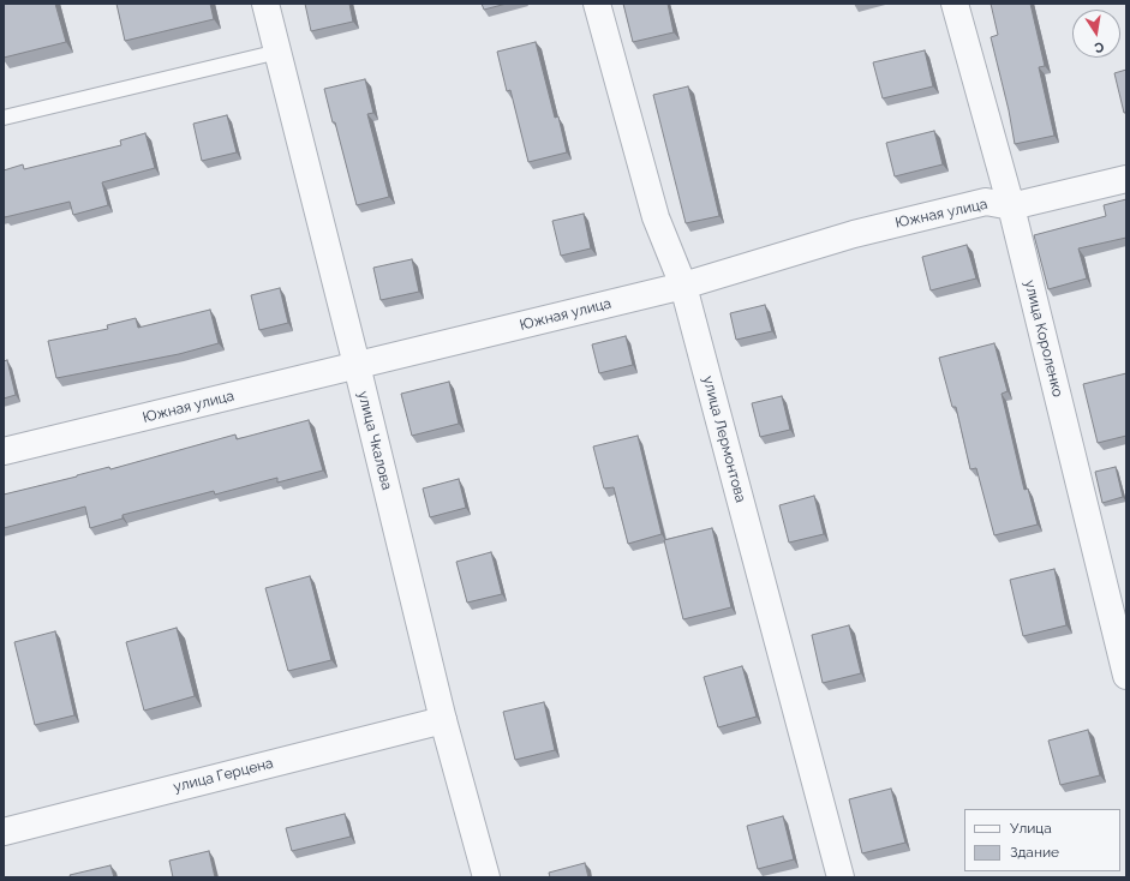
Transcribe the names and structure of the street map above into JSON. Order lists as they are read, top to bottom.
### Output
{
  "streets": {
    "street": [
      "Южная улица",
      "улица Короленко",
      "улица Лермонтова",
      "улица Чкалова",
      "улица Герцена"
    ]
  },
  "crossings": [
    ["Южная улица", "улица Короленко"],
    ["Южная улица", "улица Лермонтова"],
    ["Южная улица", "улица Чкалова"],
    ["улица Чкалова", "улица Герцена"]
  ],
  "legend": ["Улица", "Здание"],
  "north": "bottom"
}
